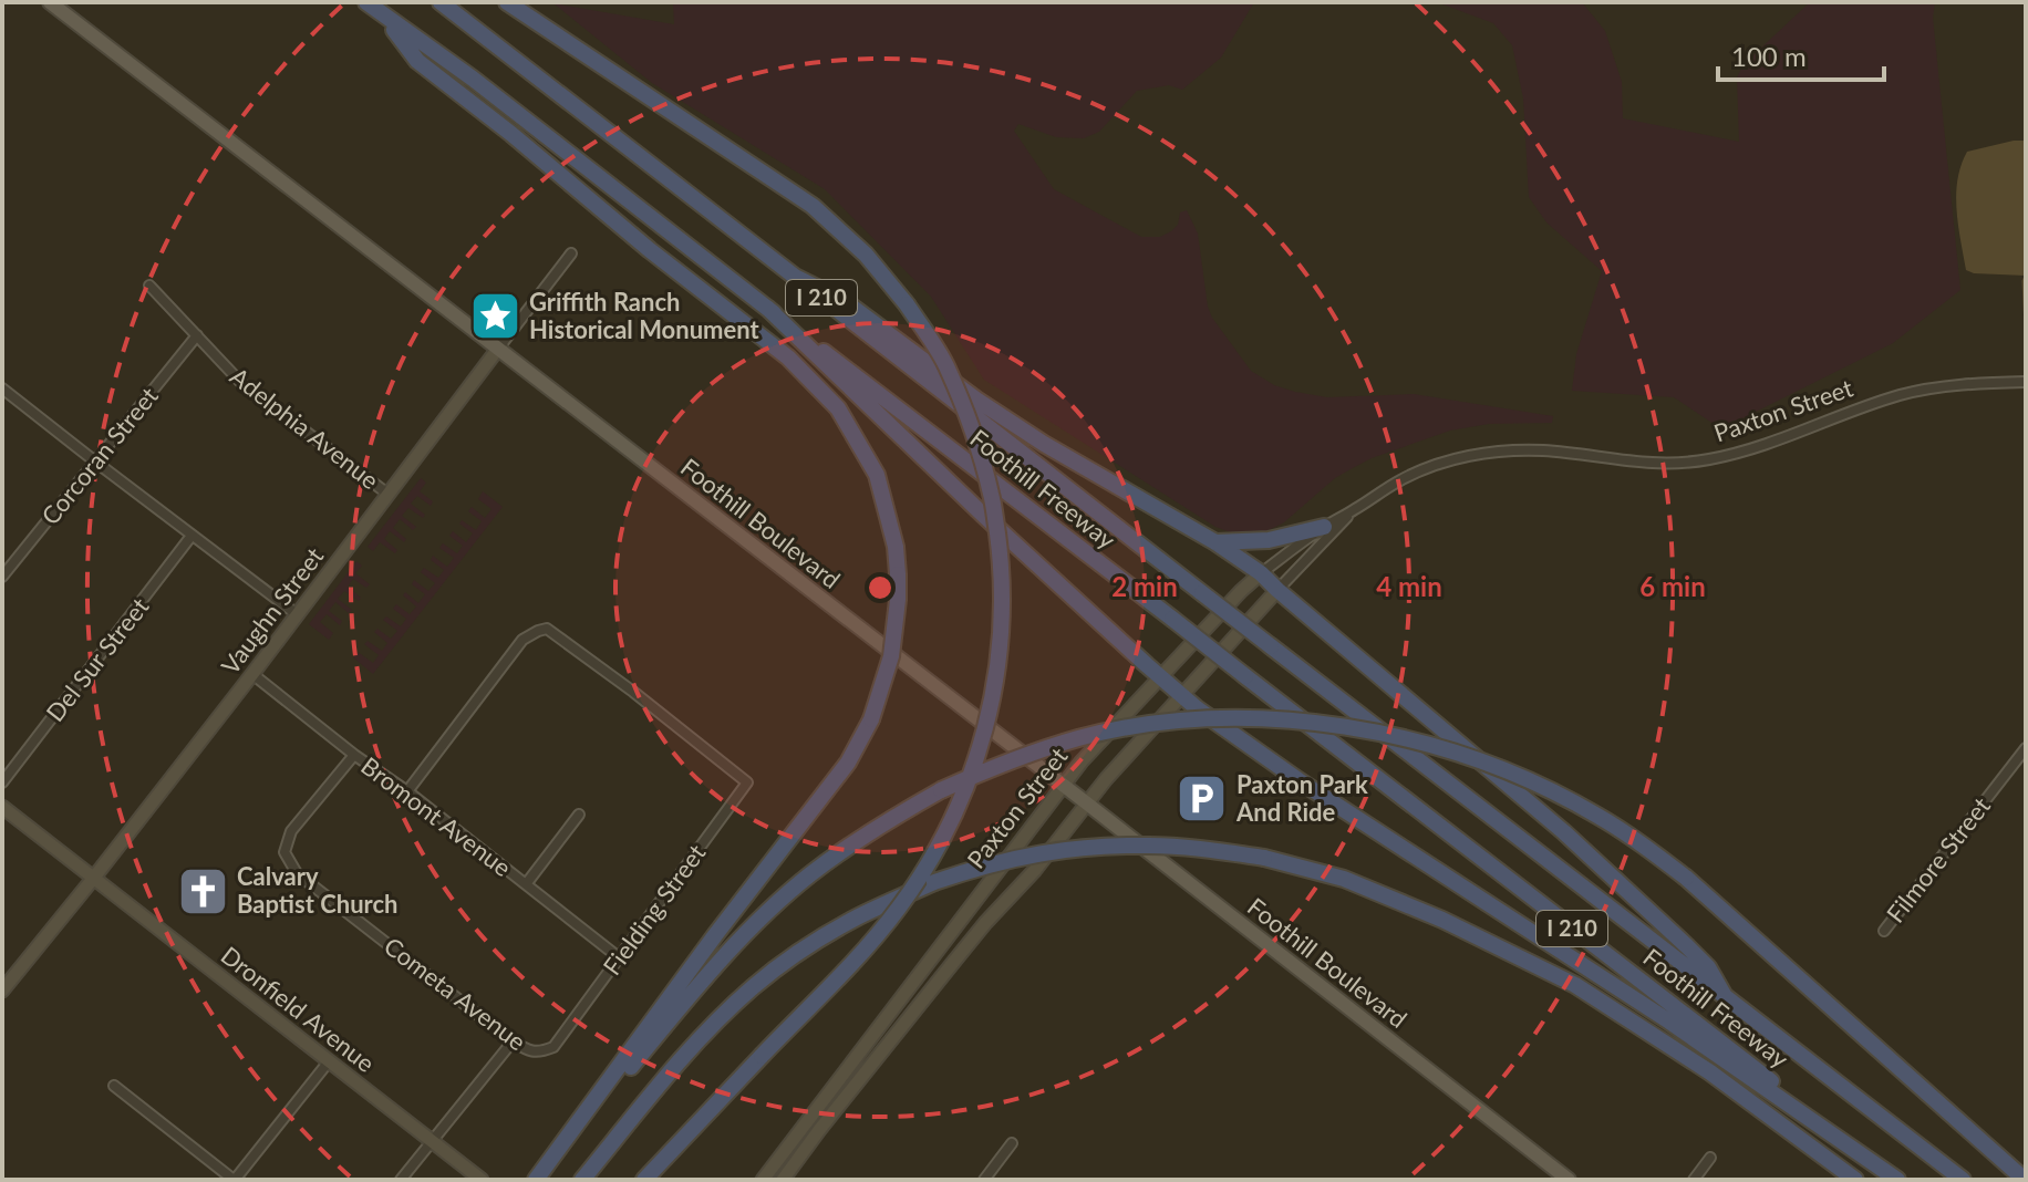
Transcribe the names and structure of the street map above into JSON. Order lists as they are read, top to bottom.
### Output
{
  "streets": {
    "highway": ["I 210", "Foothill Freeway"],
    "main road": ["Foothill Boulevard"],
    "street": [
      "Paxton Street",
      "Adelphia Avenue",
      "Corcoran Street",
      "Vaughn Street",
      "Del Sur Street",
      "Bromont Avenue",
      "Filmore Street",
      "Fielding Street",
      "Cometa Avenue",
      "Dronfield Avenue"
    ]
  },
  "crossings": [
    ["Paxton Street", "Foothill Boulevard"],
    ["Adelphia Avenue", "Corcoran Street"],
    ["Adelphia Avenue", "Vaughn Street"],
    ["Foothill Boulevard", "Vaughn Street"],
    ["Vaughn Street", "Bromont Avenue"],
    ["Vaughn Street", "Dronfield Avenue"],
    ["Bromont Avenue", "Fielding Street"],
    ["Bromont Avenue", "Cometa Avenue"],
    ["Fielding Street", "Cometa Avenue"]
  ],
  "places": {
    "place": ["Griffith Ranch Historical Monument"],
    "parking": ["Paxton Park And Ride"],
    "church": ["Calvary Baptist Church"]
  },
  "scale_bar": "100 m",
  "rings": ["2 min", "4 min", "6 min"]
}
